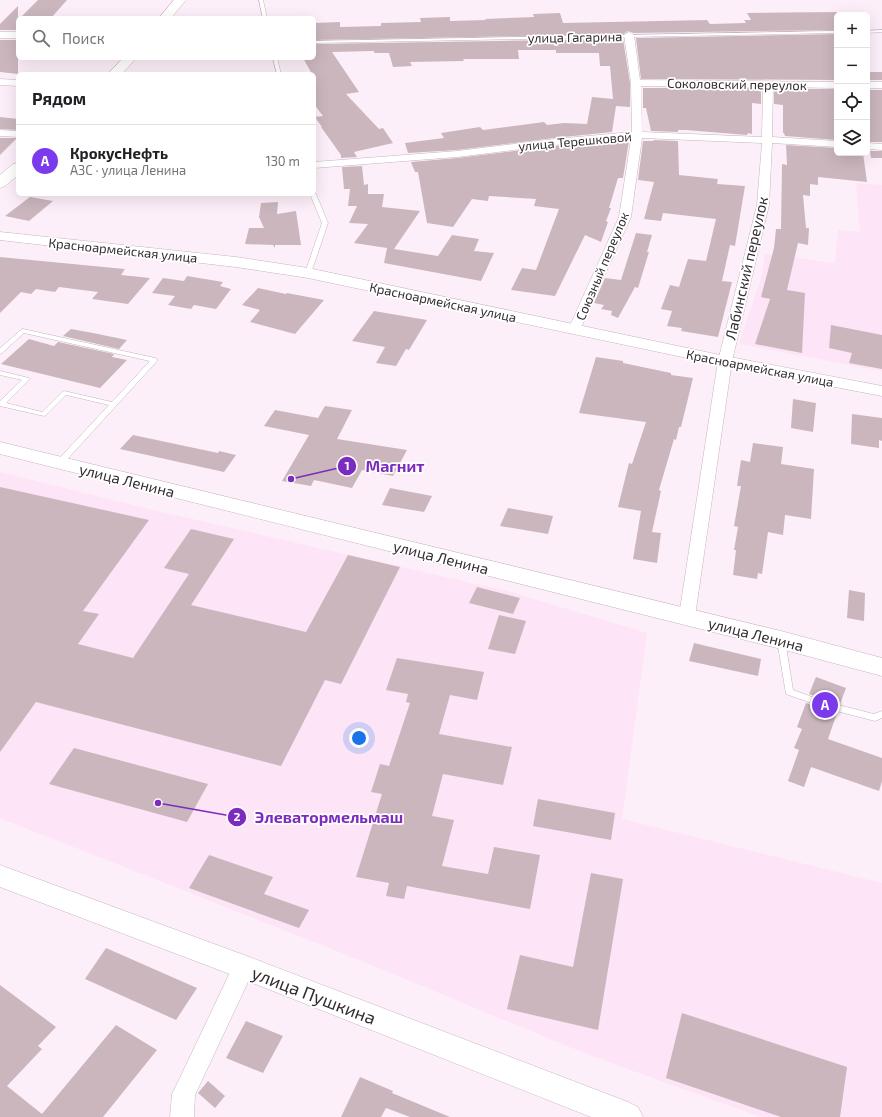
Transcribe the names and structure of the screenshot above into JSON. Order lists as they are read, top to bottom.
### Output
{
  "streets": {
    "main road": ["улица Ленина"],
    "street": [
      "Соколовский переулок",
      "улица Терешковой",
      "Красноармейская улица",
      "Союзный переулок",
      "Лабинский переулок",
      "улица Пушкина"
    ],
    "lane": ["улица Гагарина"]
  },
  "crossings": [
    ["улица Гагарина", "Союзный переулок"],
    ["Соколовский переулок", "Союзный переулок"],
    ["Соколовский переулок", "Лабинский переулок"],
    ["улица Терешковой", "Союзный переулок"],
    ["улица Терешковой", "Лабинский переулок"],
    ["Красноармейская улица", "Союзный переулок"],
    ["Красноармейская улица", "Лабинский переулок"],
    ["Лабинский переулок", "улица Ленина"]
  ],
  "places": ["Магнит", "Элеватормельмаш"],
  "page": {
    "map_buttons": ["+", "−"],
    "search": "Поиск",
    "heading": "Рядом",
    "list": [
      {
        "mark": "A",
        "name": "КрокусНефть",
        "note": "АЗС · улица Ленина",
        "value": "130 m"
      }
    ],
    "pins": "A"
  }
}
